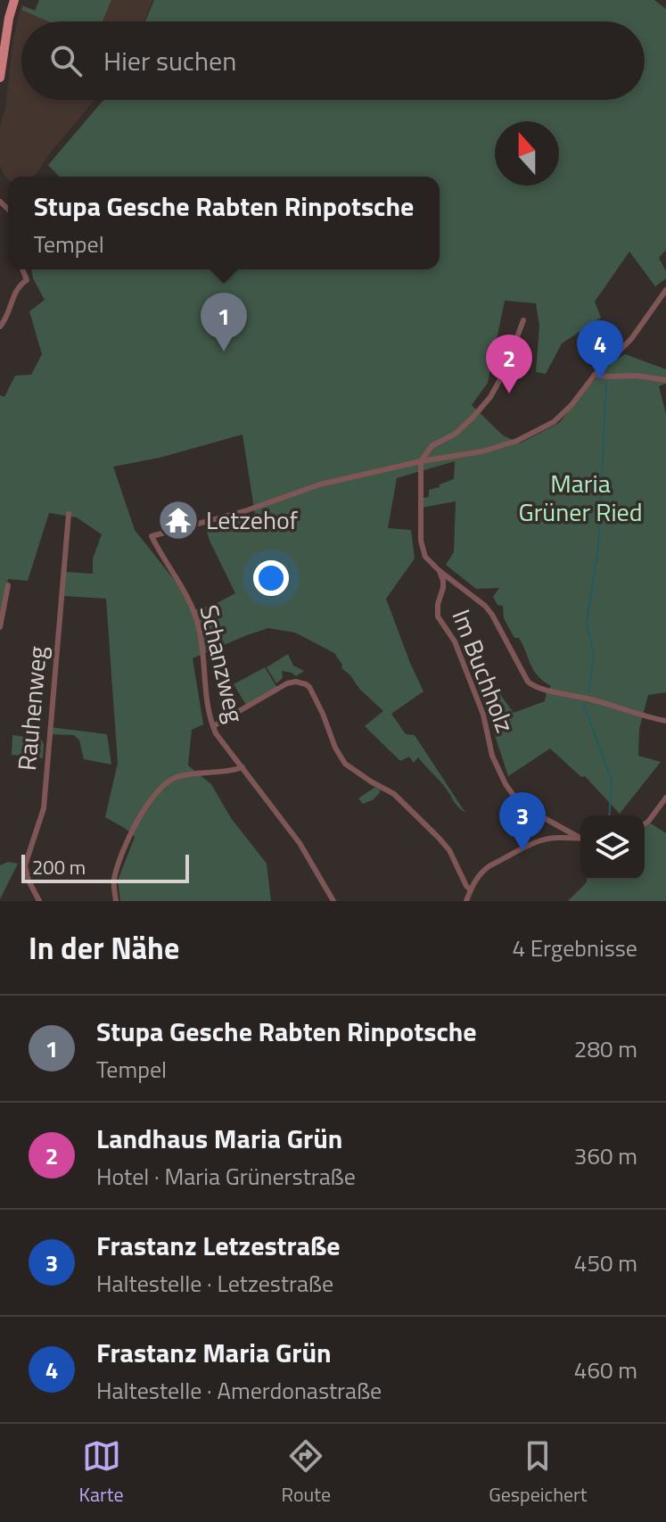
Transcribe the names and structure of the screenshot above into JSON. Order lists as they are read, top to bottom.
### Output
{
  "streets": {
    "street": ["Schanzweg", "Im Buchholz", "Rauhenweg"]
  },
  "parks": ["Maria Grüner Ried"],
  "places": {
    "temple": ["Letzehof"]
  },
  "scale_bar": "200 m",
  "north": "top",
  "page": {
    "search": "Hier suchen",
    "popup": ["Stupa Gesche Rabten Rinpotsche", "Tempel"],
    "pins": [
      "1",
      "4",
      "2",
      "3"
    ],
    "scale": "200 m",
    "heading": ["In der Nähe", "4 Ergebnisse"],
    "list": [
      {
        "mark": "1",
        "name": "Stupa Gesche Rabten Rinpotsche",
        "note": "Tempel",
        "value": "280 m"
      },
      {
        "mark": "2",
        "name": "Landhaus Maria Grün",
        "note": "Hotel · Maria Grünerstraße",
        "value": "360 m"
      },
      {
        "mark": "3",
        "name": "Frastanz Letzestraße",
        "note": "Haltestelle · Letzestraße",
        "value": "450 m"
      },
      {
        "mark": "4",
        "name": "Frastanz Maria Grün",
        "note": "Haltestelle · Amerdonastraße",
        "value": "460 m"
      }
    ],
    "nav": ["Karte", "Route", "Gespeichert"]
  }
}
